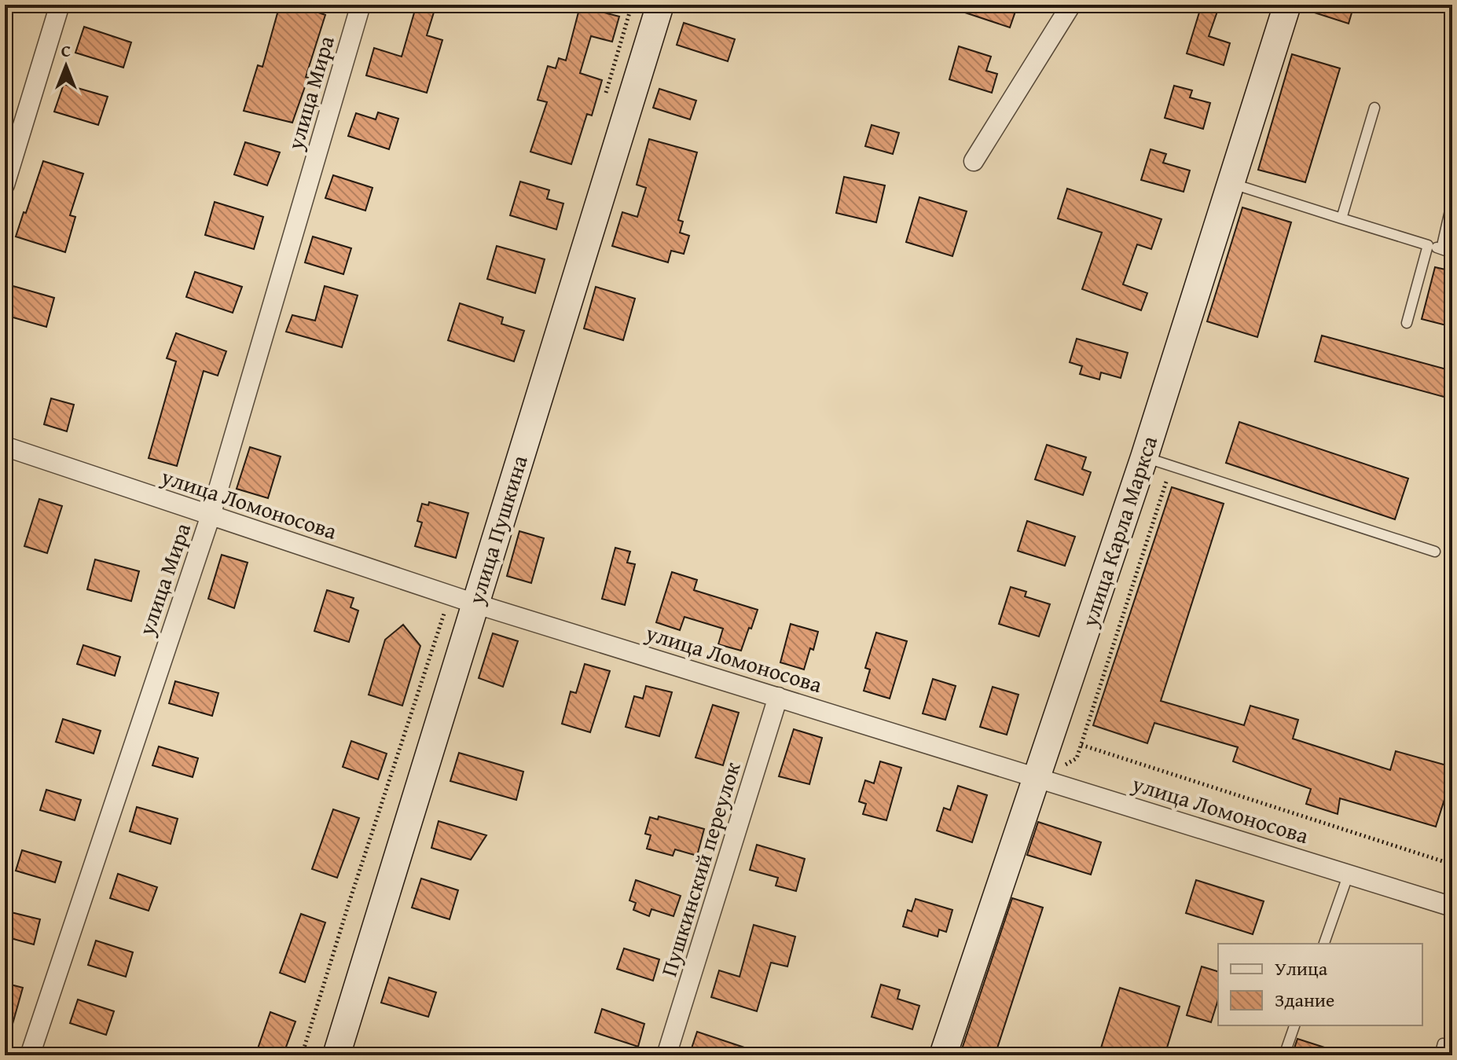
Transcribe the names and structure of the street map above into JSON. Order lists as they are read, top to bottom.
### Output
{
  "streets": {
    "main road": ["улица Пушкина", "улица Карла Маркса"],
    "street": ["улица Мира", "улица Ломоносова", "Пушкинский переулок"]
  },
  "crossings": [
    ["улица Мира", "улица Ломоносова"],
    ["улица Ломоносова", "улица Пушкина"],
    ["улица Ломоносова", "улица Карла Маркса"],
    ["улица Ломоносова", "Пушкинский переулок"]
  ],
  "legend": ["Улица", "Здание"],
  "north": "top"
}
